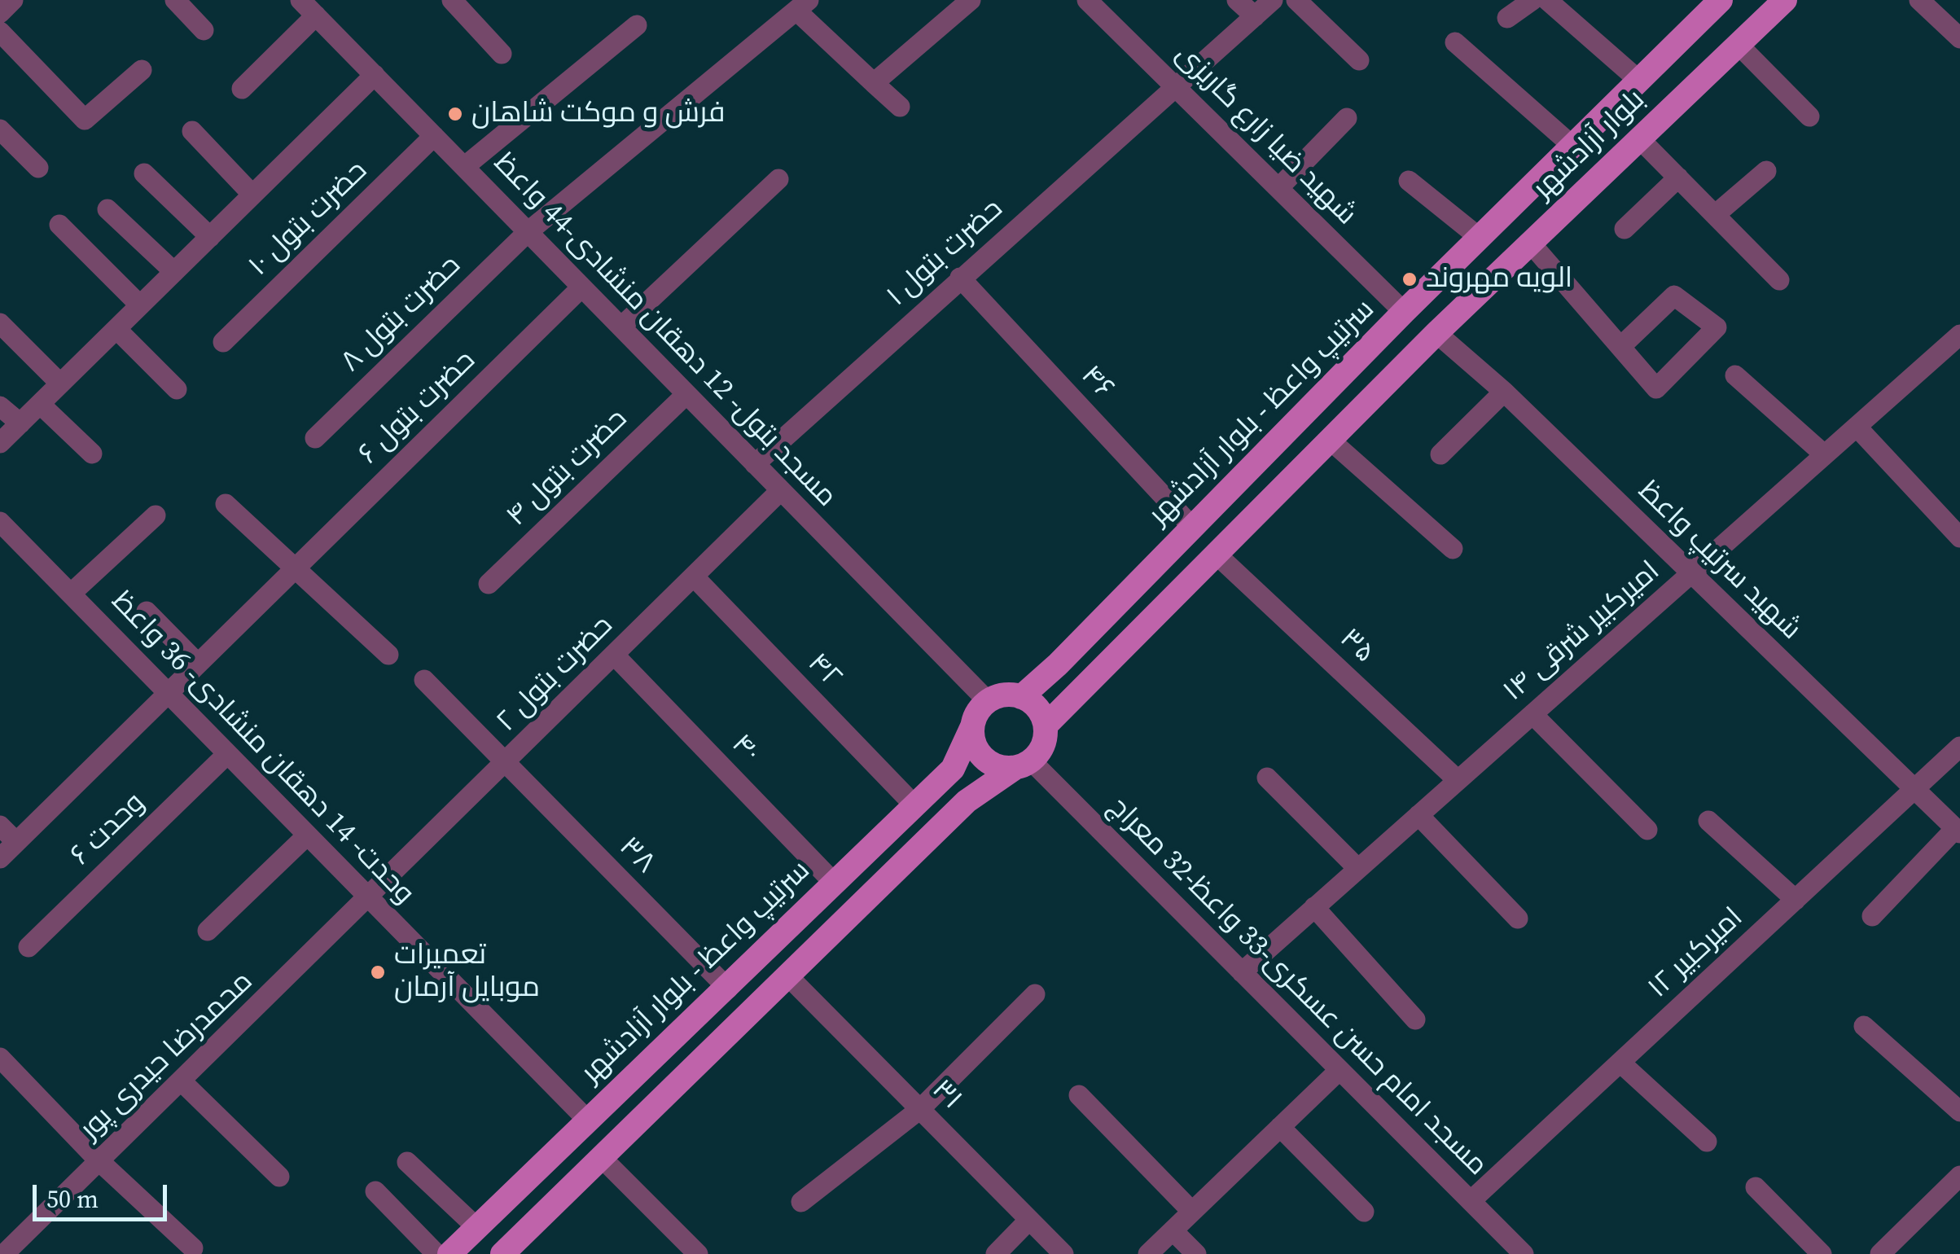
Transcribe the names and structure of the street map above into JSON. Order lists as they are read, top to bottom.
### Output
{
  "streets": {
    "main road": ["بلوار آزادشهر", "سرتیپ واعظ - بلوار آزادشهر"],
    "street": [
      "شهید ضیا زارع گاریزی",
      "حضرت بتول ۱۰",
      "حضرت بتول ۱",
      "حضرت بتول ۸",
      "مسجد بتول- 12 دهقان منشادی-44 واعظ",
      "۴۶",
      "حضرت بتول ۶",
      "حضرت بتول ۴",
      "شهید سرتیپ واعظ",
      "۱۴ امیرکبیر شرقی",
      "۳۵",
      "۴۲",
      "حضرت بتول ۲",
      "وحدت- 14 دهقان منشادی- 36 واعظ",
      "۴۰",
      "وحدت ۶",
      "۳۸",
      "امیرکبیر ۱۲",
      "مسجد امام حسن عسکری-33 واعظ-32 معراج",
      "محمدرضا حیدری پور",
      "۳۱"
    ]
  },
  "crossings": [
    ["شهید ضیا زارع گاریزی", "حضرت بتول ۱"],
    ["شهید ضیا زارع گاریزی", "سرتیپ واعظ - بلوار آزادشهر"],
    ["بلوار آزادشهر", "شهید سرتیپ واعظ"],
    ["حضرت بتول ۱۰", "مسجد بتول- 12 دهقان منشادی-44 واعظ"],
    ["حضرت بتول ۱", "مسجد بتول- 12 دهقان منشادی-44 واعظ"],
    ["حضرت بتول ۱", "۴۶"],
    ["حضرت بتول ۸", "مسجد بتول- 12 دهقان منشادی-44 واعظ"],
    ["مسجد بتول- 12 دهقان منشادی-44 واعظ", "حضرت بتول ۶"],
    ["مسجد بتول- 12 دهقان منشادی-44 واعظ", "سرتیپ واعظ - بلوار آزادشهر"],
    ["مسجد بتول- 12 دهقان منشادی-44 واعظ", "حضرت بتول ۴"],
    ["مسجد بتول- 12 دهقان منشادی-44 واعظ", "حضرت بتول ۲"],
    ["مسجد بتول- 12 دهقان منشادی-44 واعظ", "مسجد امام حسن عسکری-33 واعظ-32 معراج"],
    ["۴۶", "سرتیپ واعظ - بلوار آزادشهر"],
    ["حضرت بتول ۶", "وحدت- 14 دهقان منشادی- 36 واعظ"],
    ["سرتیپ واعظ - بلوار آزادشهر", "۴۲"],
    ["سرتیپ واعظ - بلوار آزادشهر", "وحدت- 14 دهقان منشادی- 36 واعظ"],
    ["سرتیپ واعظ - بلوار آزادشهر", "۴۰"],
    ["سرتیپ واعظ - بلوار آزادشهر", "۳۸"],
    ["سرتیپ واعظ - بلوار آزادشهر", "مسجد امام حسن عسکری-33 واعظ-32 معراج"],
    ["شهید سرتیپ واعظ", "۱۴ امیرکبیر شرقی"],
    ["شهید سرتیپ واعظ", "امیرکبیر ۱۲"],
    ["۱۴ امیرکبیر شرقی", "۳۵"],
    ["۱۴ امیرکبیر شرقی", "مسجد امام حسن عسکری-33 واعظ-32 معراج"],
    ["۴۲", "حضرت بتول ۲"],
    ["حضرت بتول ۲", "وحدت- 14 دهقان منشادی- 36 واعظ"],
    ["حضرت بتول ۲", "۴۰"],
    ["حضرت بتول ۲", "۳۸"],
    ["حضرت بتول ۲", "محمدرضا حیدری پور"],
    ["وحدت- 14 دهقان منشادی- 36 واعظ", "وحدت ۶"],
    ["وحدت- 14 دهقان منشادی- 36 واعظ", "محمدرضا حیدری پور"],
    ["امیرکبیر ۱۲", "مسجد امام حسن عسکری-33 واعظ-32 معراج"]
  ],
  "places": ["فرش و موکت شاهان", "الویه مهروند", "تعمیرات موبایل آرمان"],
  "scale_bar": "50 m"
}
